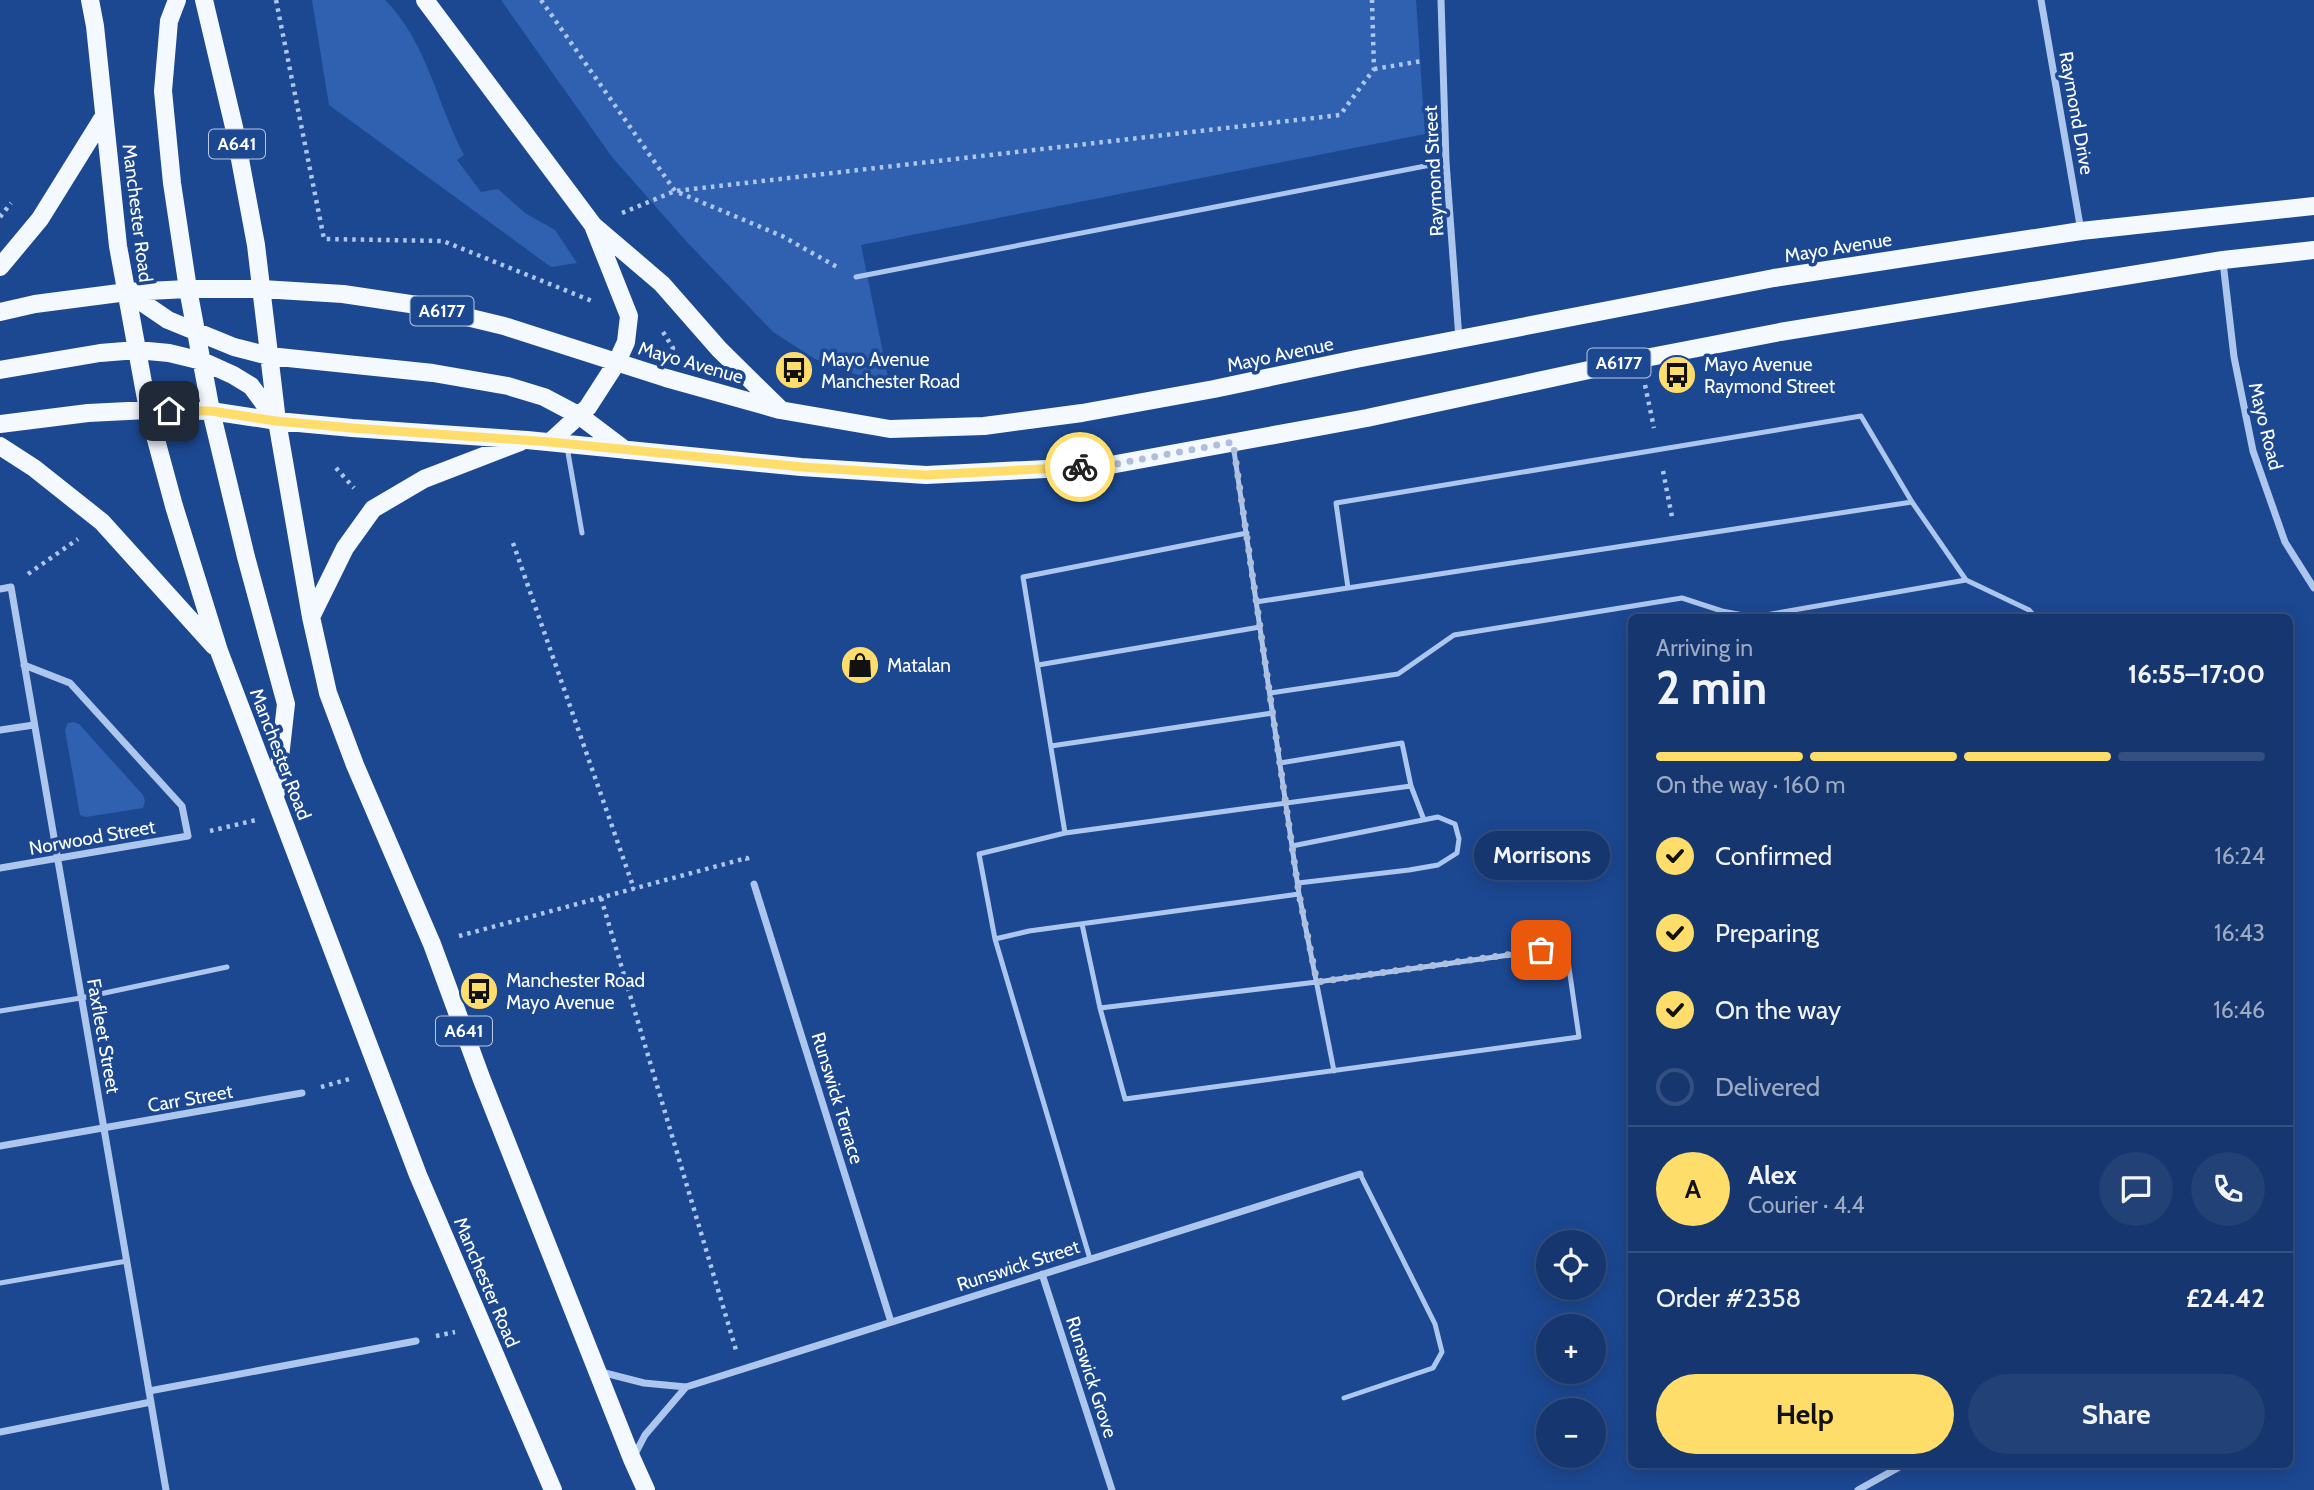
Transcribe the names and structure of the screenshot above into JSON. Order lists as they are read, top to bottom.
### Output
{
  "streets": {
    "main road": [
      "A641",
      "Manchester Road",
      "Mayo Avenue",
      "A6177"
    ],
    "street": [
      "Raymond Drive",
      "Raymond Street",
      "Mayo Road",
      "Norwood Street",
      "Faxfleet Street",
      "Carr Street",
      "Runswick Terrace",
      "Runswick Street",
      "Runswick Grove"
    ]
  },
  "crossings": [
    ["Raymond Drive", "Mayo Avenue"],
    ["A641", "Mayo Avenue"],
    ["A641", "A6177"],
    ["A641", "Runswick Street"],
    ["Raymond Street", "Mayo Avenue"],
    ["Manchester Road", "A6177"],
    ["Mayo Avenue", "A6177"],
    ["A6177", "Mayo Road"],
    ["Norwood Street", "Faxfleet Street"],
    ["Faxfleet Street", "Carr Street"],
    ["Runswick Terrace", "Runswick Street"],
    ["Runswick Street", "Runswick Grove"]
  ],
  "places": {
    "bus stop": ["Mayo Avenue Manchester Road", "Mayo Avenue Raymond Street", "Manchester Road Mayo Avenue"],
    "shop": ["Matalan"],
    "other": ["Morrisons"]
  },
  "page": {
    "heading": ["2 min", "Arriving in", "16:55–17:00"],
    "panel": [
      "Alex",
      "Courier · 4.4",
      "Order #2358",
      "£24.42"
    ],
    "bar": "On the way · 160 m",
    "list": [
      ["Confirmed", "16:24"],
      ["Preparing", "16:43"],
      ["On the way", "16:46"],
      "Delivered"
    ],
    "bubble": "Morrisons",
    "round": "A",
    "map_buttons": ["+", "−"],
    "buttons": ["Help", "Share"]
  }
}
